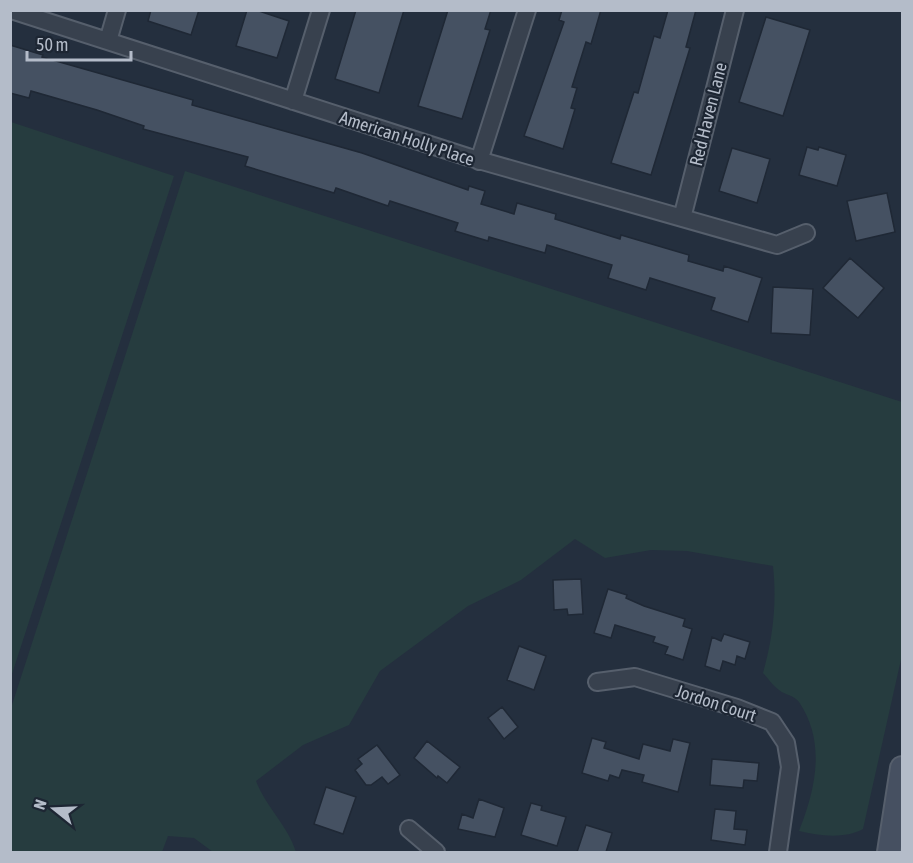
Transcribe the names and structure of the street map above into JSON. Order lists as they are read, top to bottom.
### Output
{
  "streets": {
    "street": ["Red Haven Lane", "American Holly Place", "Jordon Court"]
  },
  "crossings": [
    ["Red Haven Lane", "American Holly Place"]
  ],
  "scale_bar": "50 m",
  "north": "left"
}
